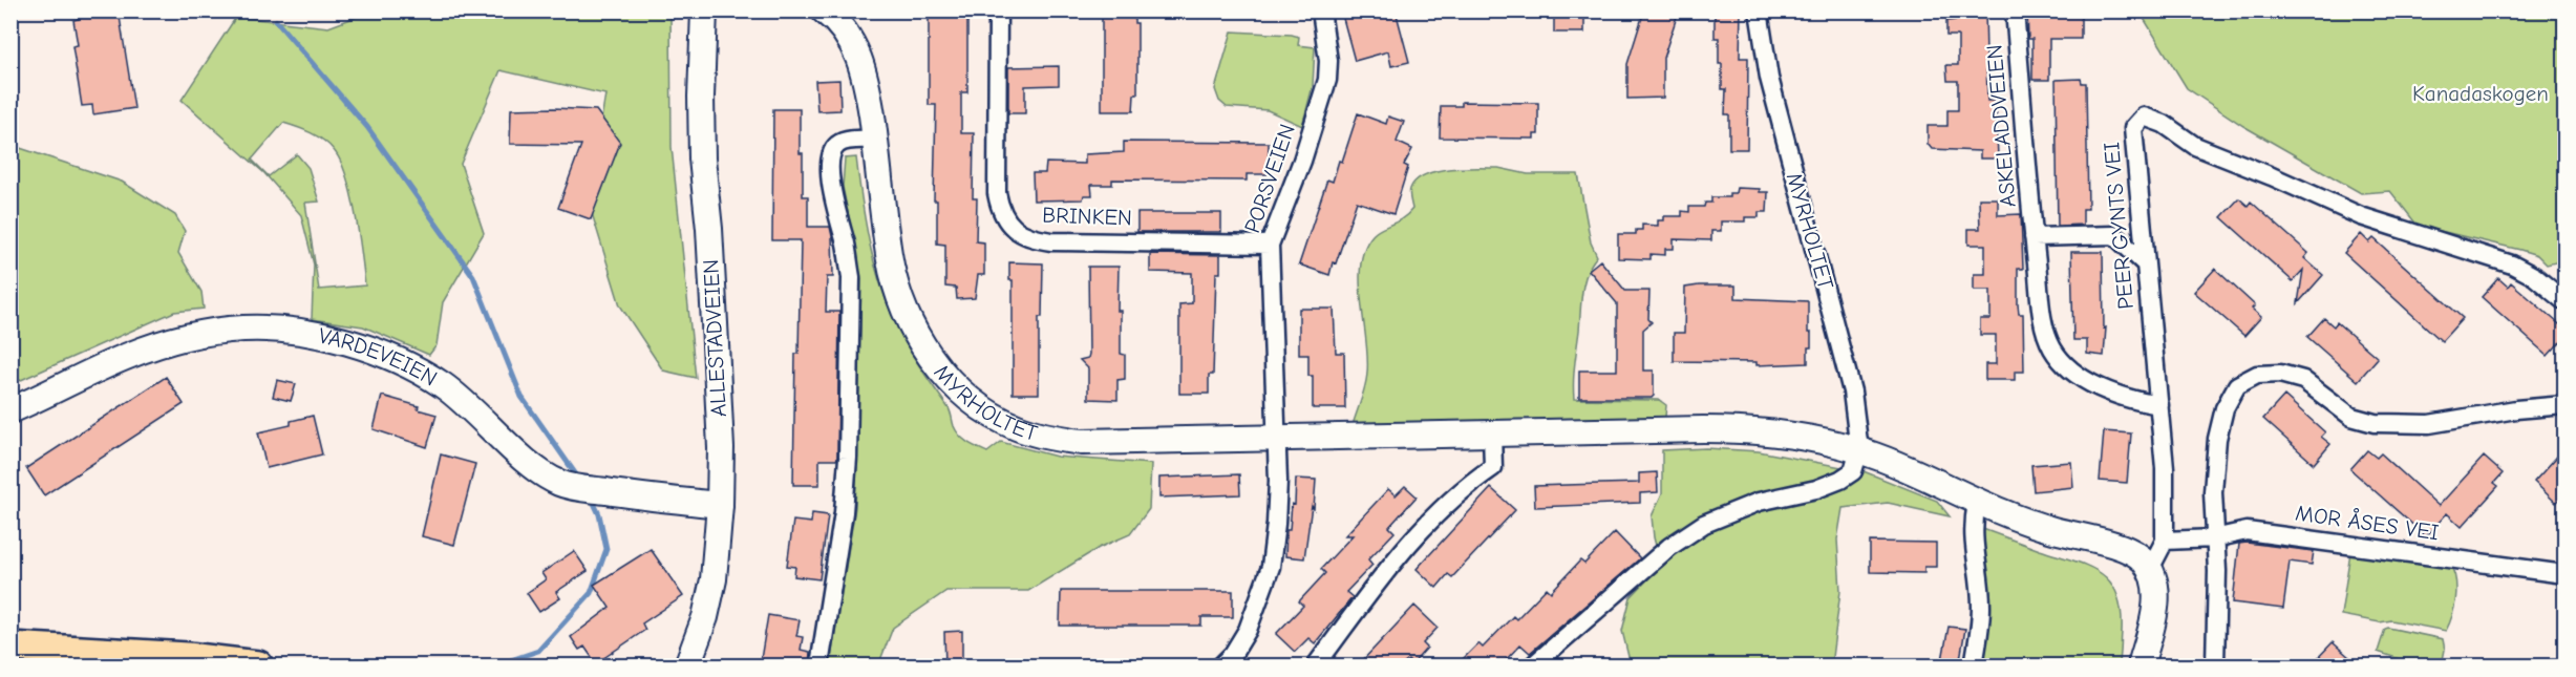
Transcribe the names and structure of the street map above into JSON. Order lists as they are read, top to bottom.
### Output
{
  "streets": {
    "main road": ["MYRHOLTET", "ALLESTADVEIEN", "VARDEVEIEN"],
    "street": [
      "ASKELADDVEIEN",
      "PORSVEIEN",
      "BRINKEN",
      "PEER GYNTS VEI",
      "MOR ÅSES VEI"
    ]
  },
  "crossings": [
    ["ASKELADDVEIEN", "PEER GYNTS VEI"],
    ["PORSVEIEN", "BRINKEN"],
    ["PORSVEIEN", "MYRHOLTET"],
    ["PEER GYNTS VEI", "MYRHOLTET"],
    ["PEER GYNTS VEI", "MOR ÅSES VEI"],
    ["ALLESTADVEIEN", "VARDEVEIEN"]
  ],
  "parks": ["Kanadaskogen"]
}
